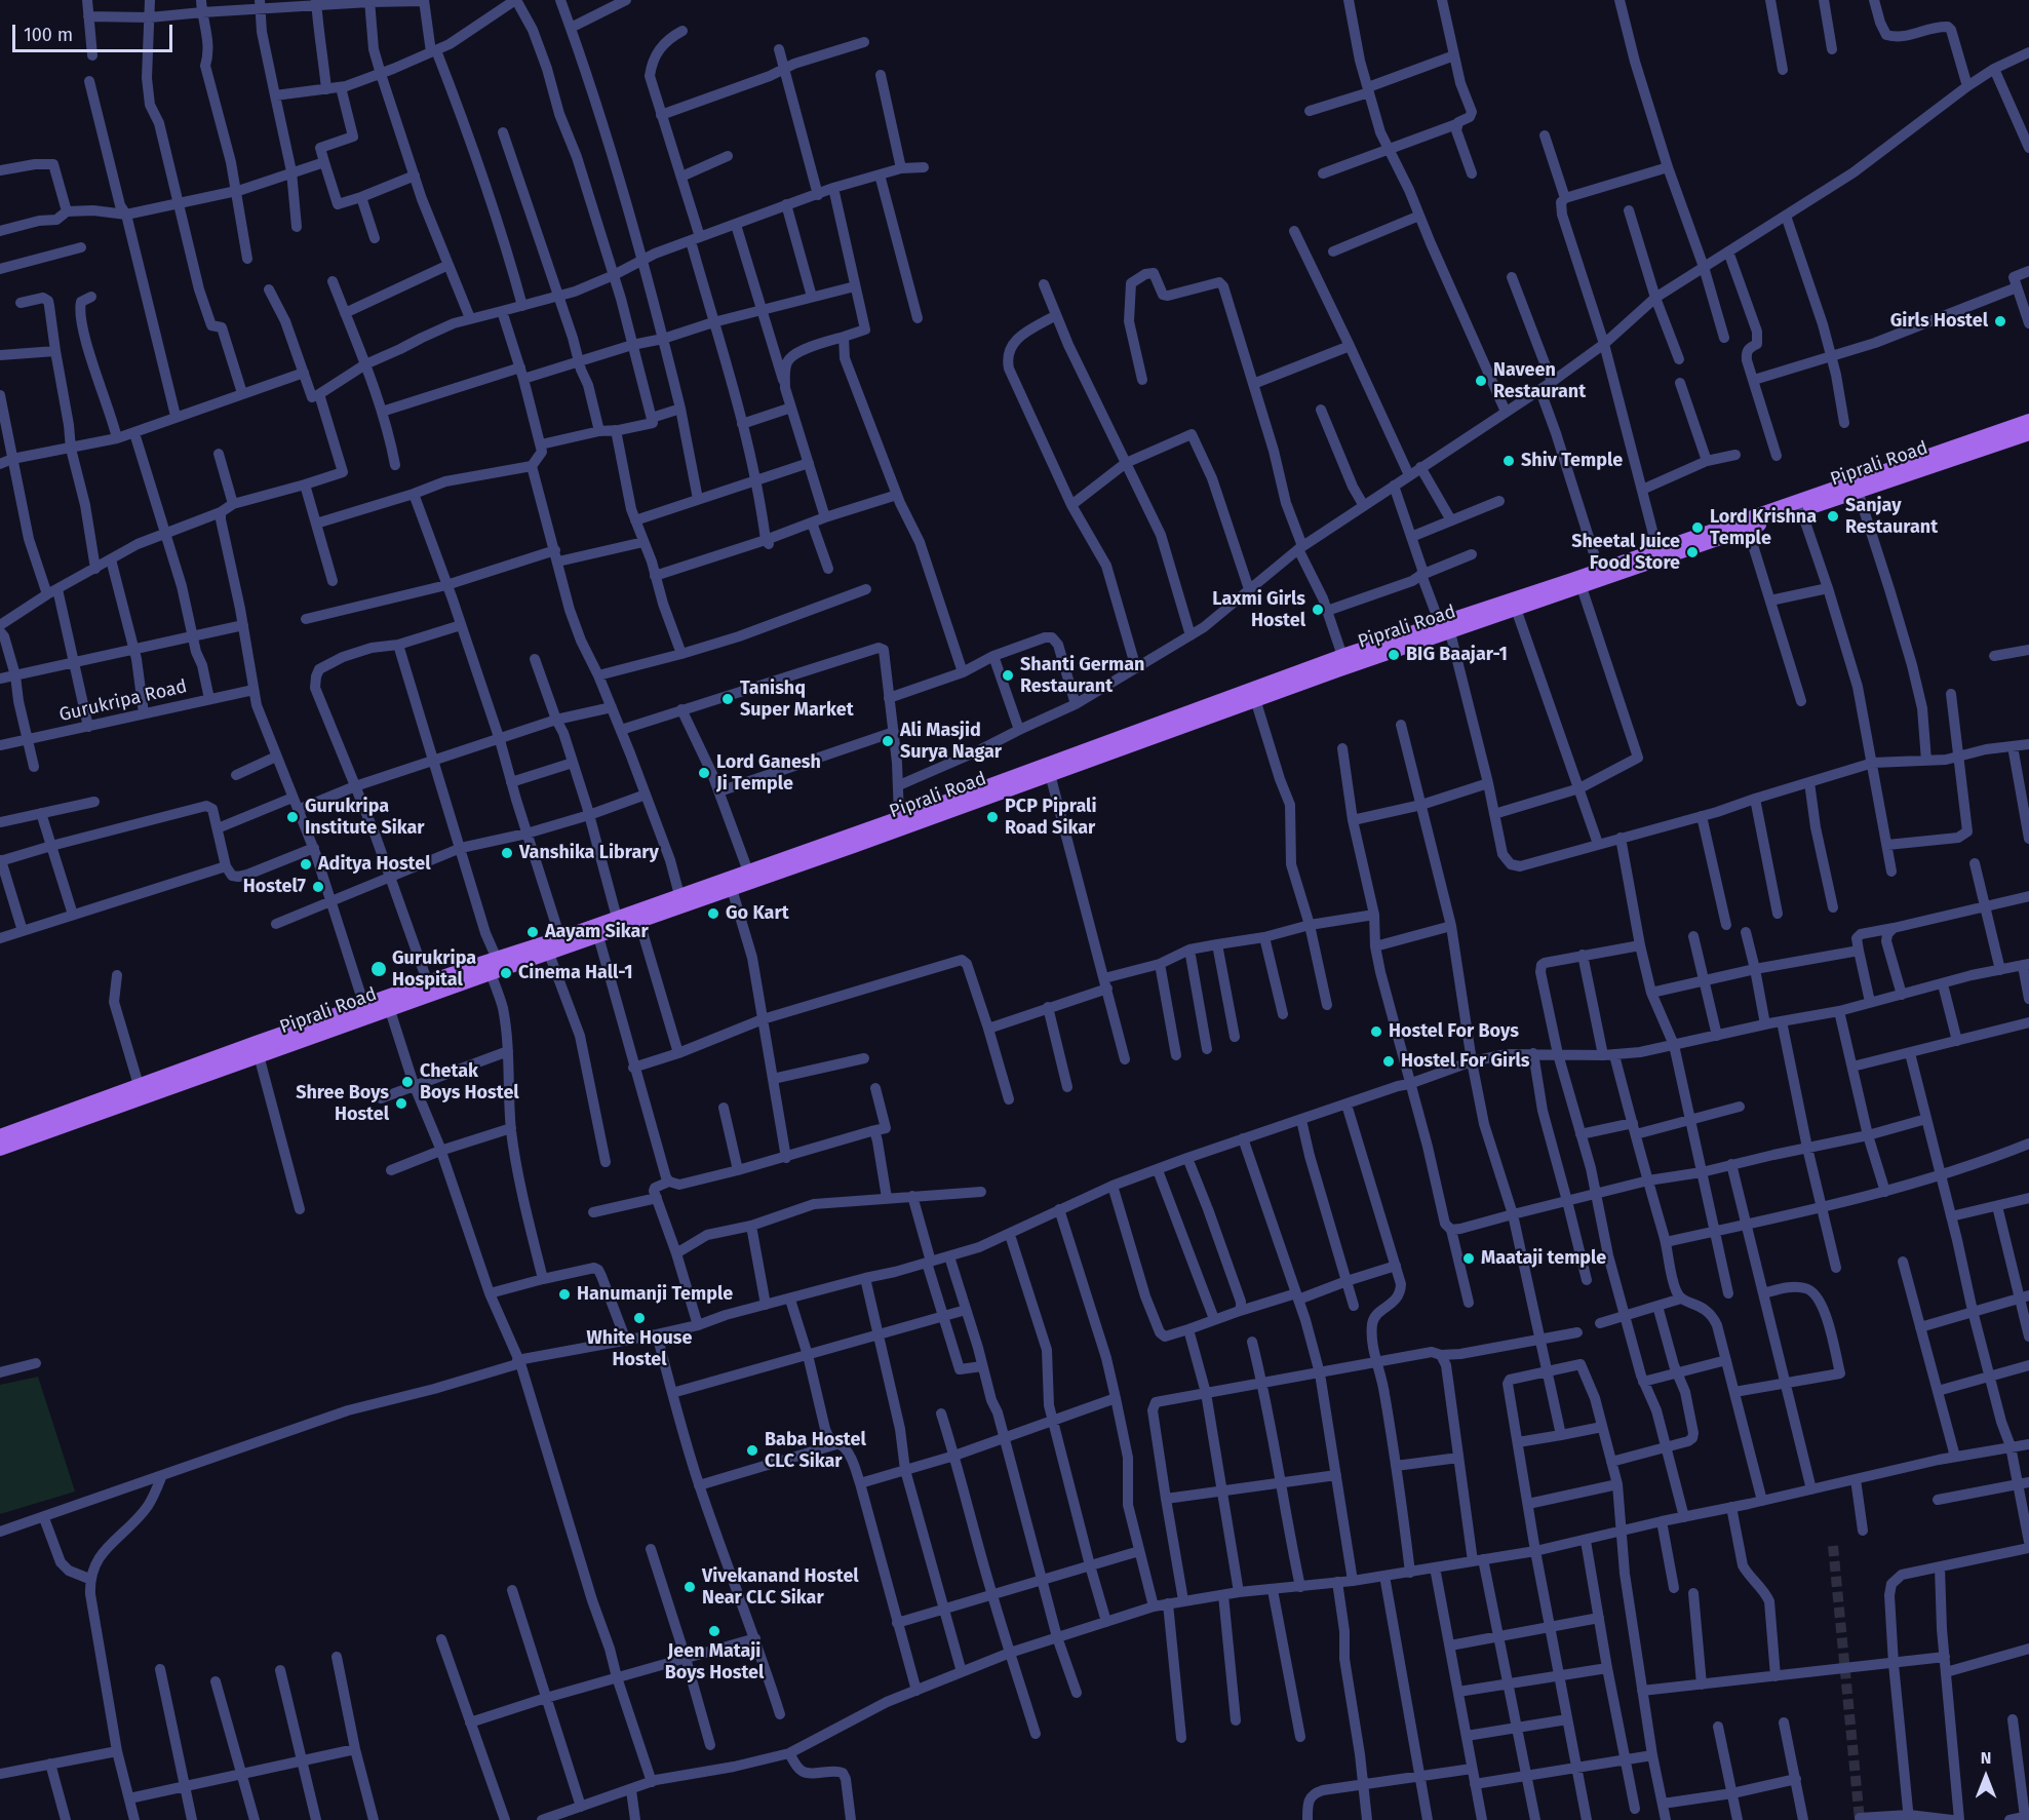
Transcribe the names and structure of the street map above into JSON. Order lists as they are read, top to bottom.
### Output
{
  "streets": {
    "main road": ["Piprali Road"],
    "street": ["Gurukripa Road"]
  },
  "places": [
    "Girls Hostel",
    "Naveen Restaurant",
    "Shiv Temple",
    "Sanjay Restaurant",
    "Lord Krishna Temple",
    "Sheetal Juice Food Store",
    "Laxmi Girls Hostel",
    "BIG Baajar-1",
    "Shanti German Restaurant",
    "Tanishq Super Market",
    "Ali Masjid Surya Nagar",
    "Lord Ganesh Ji Temple",
    "Gurukripa Institute Sikar",
    "PCP Piprali Road Sikar",
    "Vanshika Library",
    "Aditya Hostel",
    "Hostel7",
    "Go Kart",
    "Aayam Sikar",
    "Gurukripa Hospital",
    "Cinema Hall-1",
    "Hostel For Boys",
    "Hostel For Girls",
    "Chetak Boys Hostel",
    "Shree Boys Hostel",
    "Maataji temple",
    "Hanumanji Temple",
    "White House Hostel",
    "Baba Hostel CLC Sikar",
    "Vivekanand Hostel Near CLC Sikar",
    "Jeen Mataji Boys Hostel"
  ],
  "scale_bar": "100 m",
  "north": "top"
}
